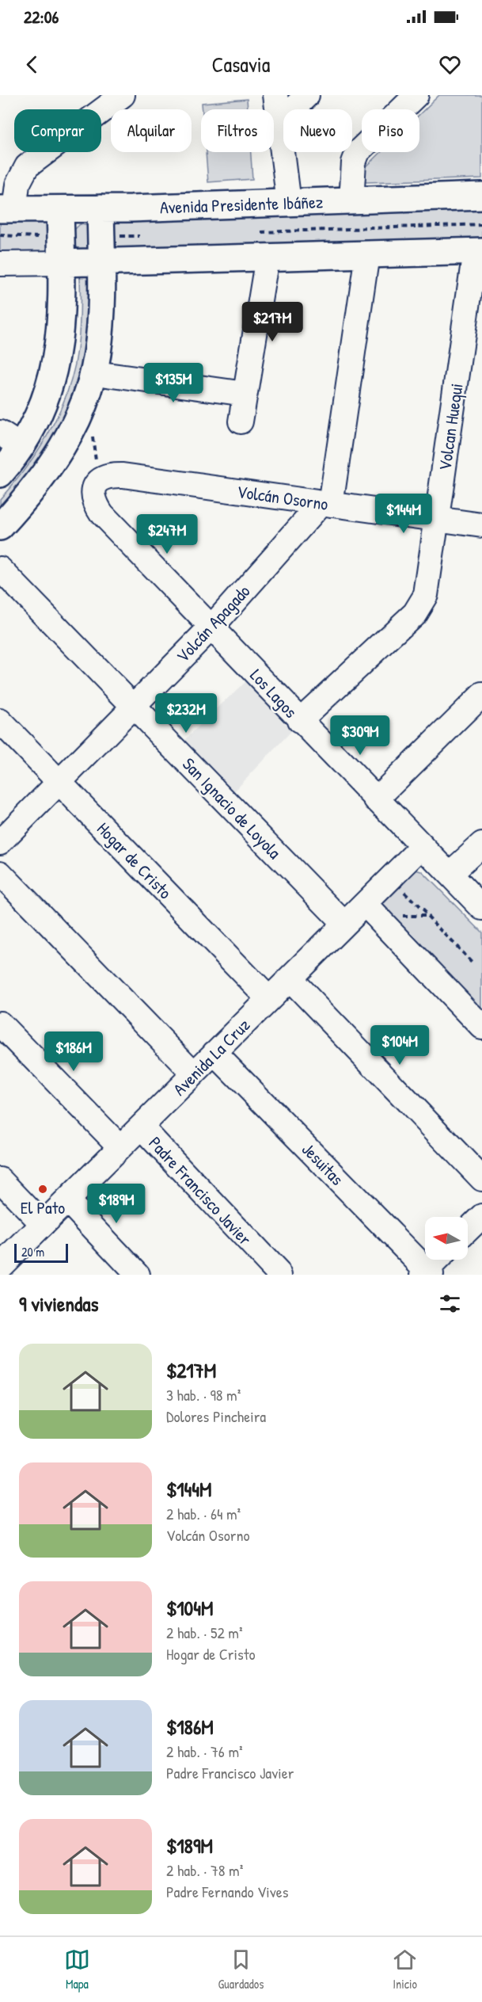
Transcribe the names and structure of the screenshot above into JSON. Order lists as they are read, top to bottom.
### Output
{
  "streets": {
    "main road": ["Avenida Presidente Ibáñez"],
    "street": [
      "Volcan Huequi",
      "Volcán Osorno",
      "Volcán Apagado",
      "Los Lagos",
      "San Ignacio de Loyola",
      "Hogar de Cristo",
      "Avenida La Cruz",
      "Jesuitas",
      "Padre Francisco Javier"
    ]
  },
  "crossings": [
    ["Volcan Huequi", "Volcán Osorno"],
    ["Volcan Huequi", "Los Lagos"],
    ["Volcán Osorno", "Volcán Apagado"],
    ["Volcán Osorno", "Los Lagos"],
    ["Volcán Apagado", "Los Lagos"],
    ["Volcán Apagado", "San Ignacio de Loyola"],
    ["Volcán Apagado", "Hogar de Cristo"],
    ["Los Lagos", "Avenida La Cruz"],
    ["San Ignacio de Loyola", "Avenida La Cruz"],
    ["Hogar de Cristo", "Avenida La Cruz"],
    ["Avenida La Cruz", "Jesuitas"],
    ["Avenida La Cruz", "Padre Francisco Javier"]
  ],
  "places": ["El Pato"],
  "scale_bar": "20 m",
  "north": "left",
  "page": {
    "status": "22:06",
    "header": "Casavia",
    "chip": [
      "Comprar",
      "Alquilar",
      "Filtros",
      "Nuevo",
      "Piso"
    ],
    "price": [
      "$217M",
      "$135M",
      "$144M",
      "$247M",
      "$232M",
      "$309M",
      "$104M",
      "$186M",
      "$189M"
    ],
    "scale": "20 m",
    "heading": "9 viviendas",
    "list": [
      {
        "name": "$217M",
        "note": "3 hab. · 98 m² · Dolores Pincheira"
      },
      {
        "name": "$144M",
        "note": "2 hab. · 64 m² · Volcán Osorno"
      },
      {
        "name": "$104M",
        "note": "2 hab. · 52 m² · Hogar de Cristo"
      },
      {
        "name": "$186M",
        "note": "2 hab. · 76 m² · Padre Francisco Javier"
      },
      {
        "name": "$189M",
        "note": "2 hab. · 78 m² · Padre Fernando Vives"
      }
    ],
    "tabs": ["Mapa", "Guardados", "Inicio"]
  }
}
